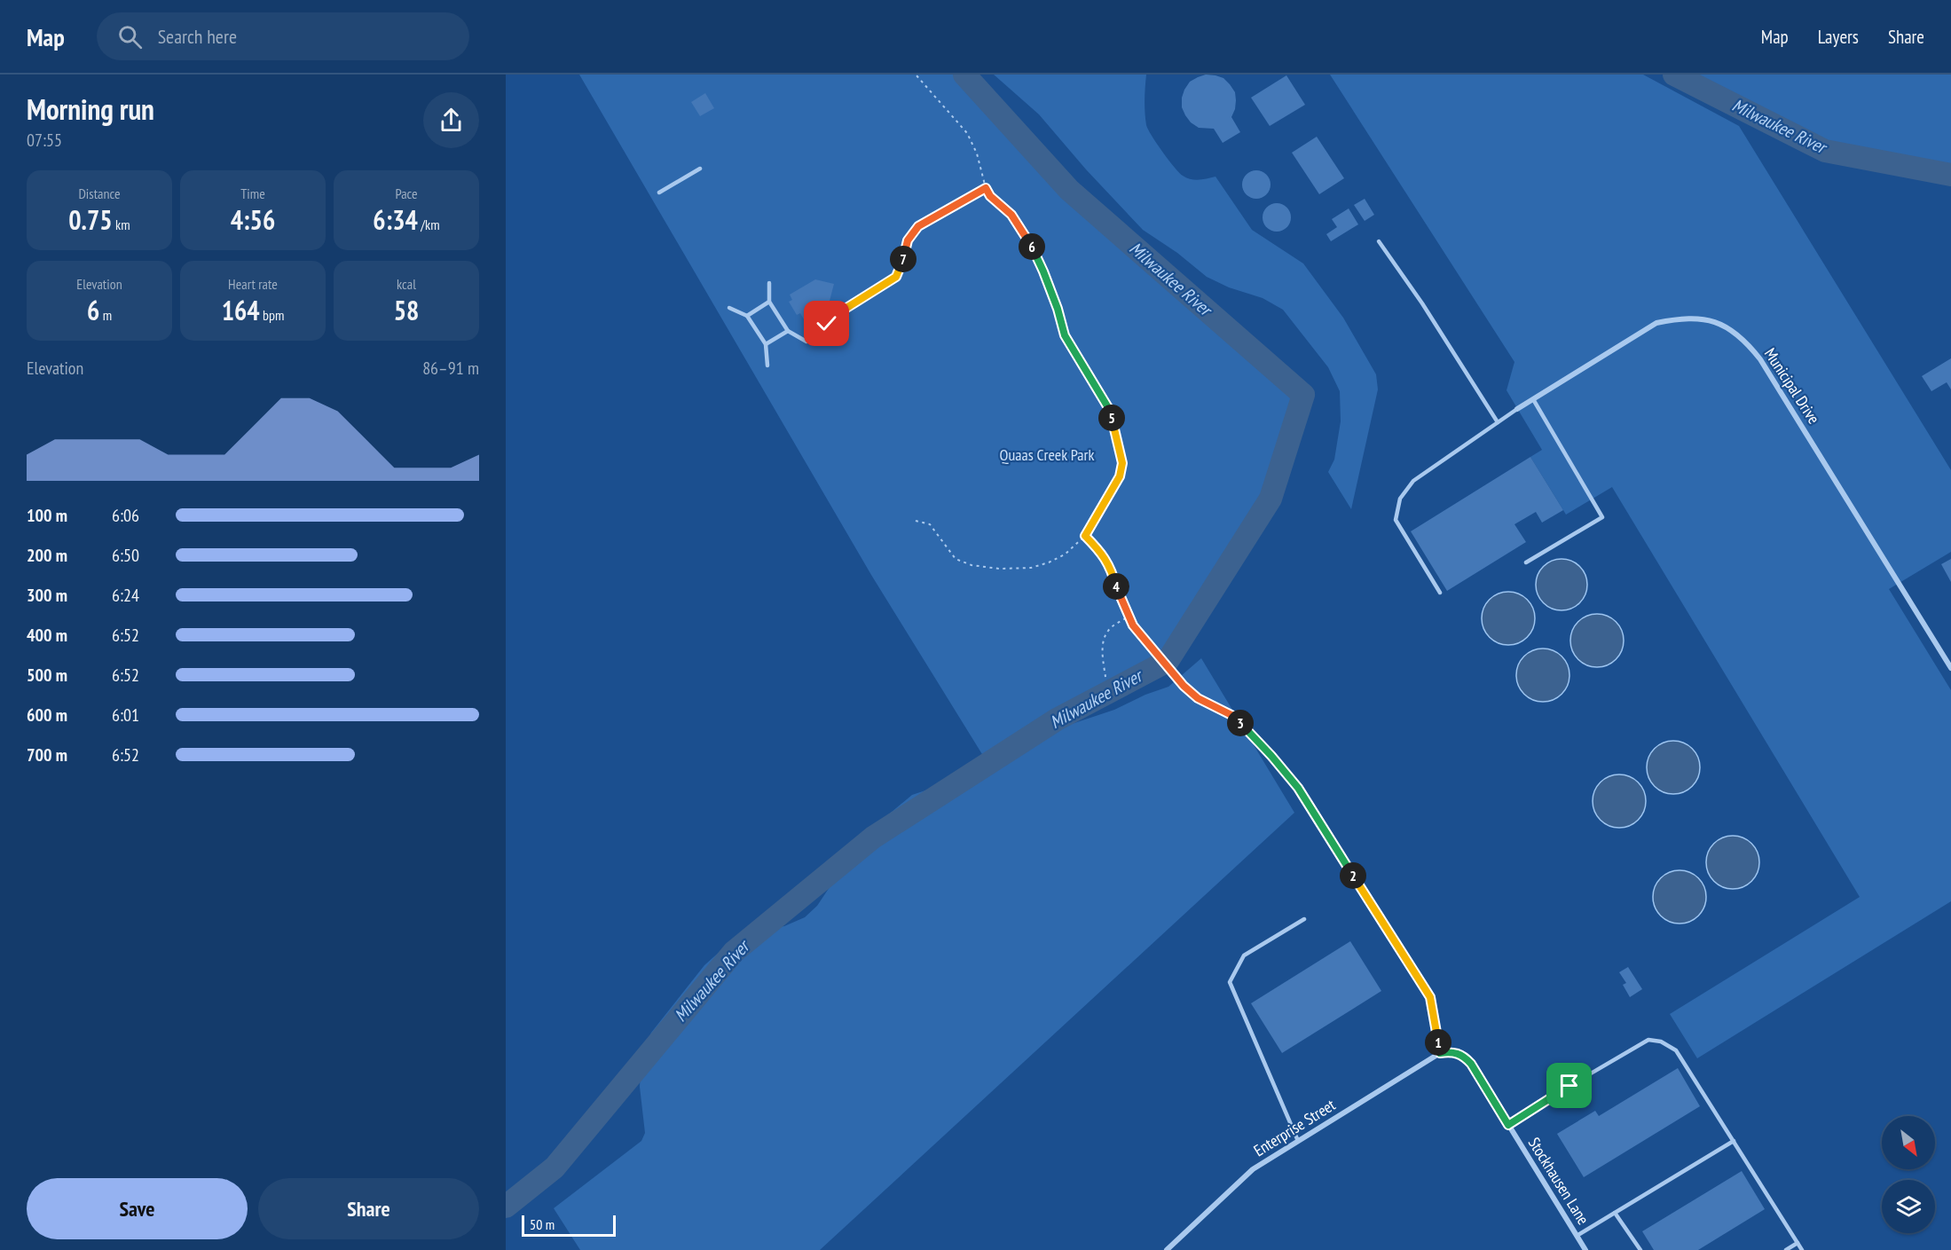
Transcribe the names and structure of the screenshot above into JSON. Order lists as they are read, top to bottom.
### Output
{
  "streets": {
    "street": ["Municipal Drive", "Enterprise Street", "Stockhausen Lane"]
  },
  "crossings": [
    ["Enterprise Street", "Stockhausen Lane"]
  ],
  "water": ["Milwaukee River"],
  "parks": ["Quaas Creek Park"],
  "scale_bar": "50 m",
  "north": "bottom right",
  "page": {
    "header": "Map",
    "search": "Search here",
    "nav": ["Map", "Layers", "Share"],
    "heading": ["Morning run", "07:55"],
    "stats": [
      ["Distance", "0.75 km"],
      ["Time", "4:56"],
      ["Pace", "6:34 /km"],
      ["Elevation", "6 m"],
      ["Heart rate", "164 bpm"],
      ["kcal", "58"]
    ],
    "pins": [
      "6",
      "7",
      "5",
      "4",
      "3",
      "2",
      "1"
    ],
    "chart": ["Elevation", "86–91 m"],
    "list": [
      {
        "name": "100 m",
        "note": "6:06"
      },
      {
        "name": "200 m",
        "note": "6:50"
      },
      {
        "name": "300 m",
        "note": "6:24"
      },
      {
        "name": "400 m",
        "note": "6:52"
      },
      {
        "name": "500 m",
        "note": "6:52"
      },
      {
        "name": "600 m",
        "note": "6:01"
      },
      {
        "name": "700 m",
        "note": "6:52"
      }
    ],
    "buttons": ["Save", "Share"],
    "scale": "50 m"
  }
}
